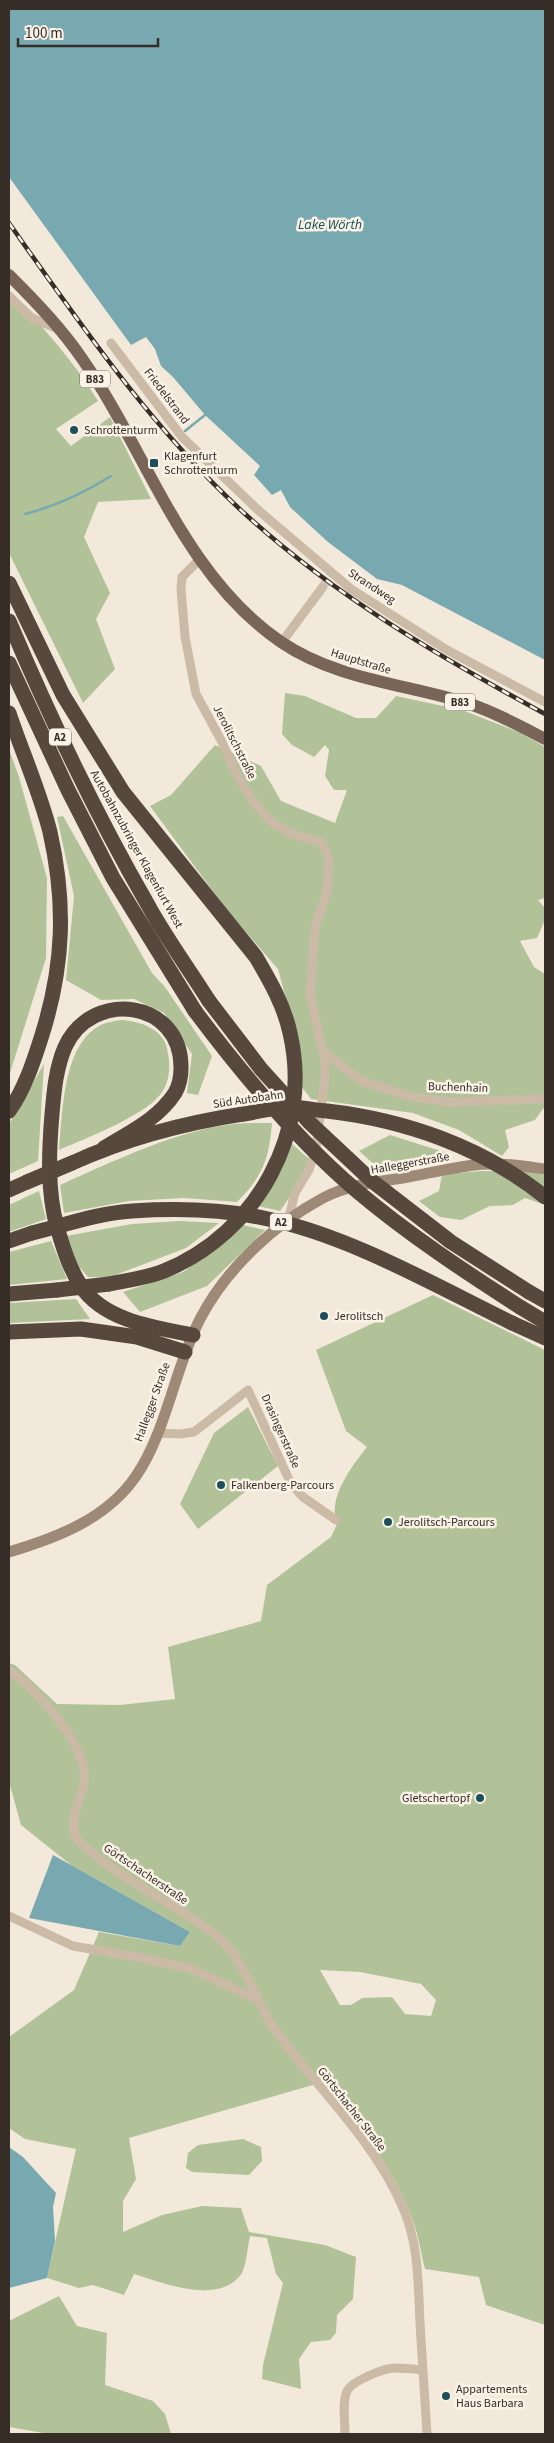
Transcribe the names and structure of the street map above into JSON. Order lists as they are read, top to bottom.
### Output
{
  "streets": {
    "highway": ["A2", "Autobahnzubringer Klagenfurt West", "Süd Autobahn"],
    "main road": [
      "B83",
      "Hauptstraße",
      "Halleggerstraße",
      "Hallegger Straße"
    ],
    "street": [
      "Friedelstrand",
      "Strandweg",
      "Jerolitschstraße",
      "Buchenhain",
      "Drasingerstraße",
      "Görtschacherstraße",
      "Görtschacher Straße"
    ]
  },
  "crossings": [
    ["B83", "Hauptstraße"],
    ["B83", "Jerolitschstraße"],
    ["Friedelstrand", "Strandweg"],
    ["Hauptstraße", "Jerolitschstraße"],
    ["Jerolitschstraße", "Buchenhain"],
    ["Jerolitschstraße", "Halleggerstraße"],
    ["Jerolitschstraße", "Hallegger Straße"],
    ["Halleggerstraße", "Hallegger Straße"],
    ["Hallegger Straße", "Drasingerstraße"],
    ["Görtschacherstraße", "Görtschacher Straße"]
  ],
  "water": ["Lake Wörth"],
  "places": {
    "other": [
      "Schrottenturm",
      "Jerolitsch",
      "Falkenberg-Parcours",
      "Jerolitsch-Parcours",
      "Gletschertopf",
      "Appartements Haus Barbara"
    ],
    "transit": ["Klagenfurt Schrottenturm"]
  },
  "scale_bar": "100 m"
}
